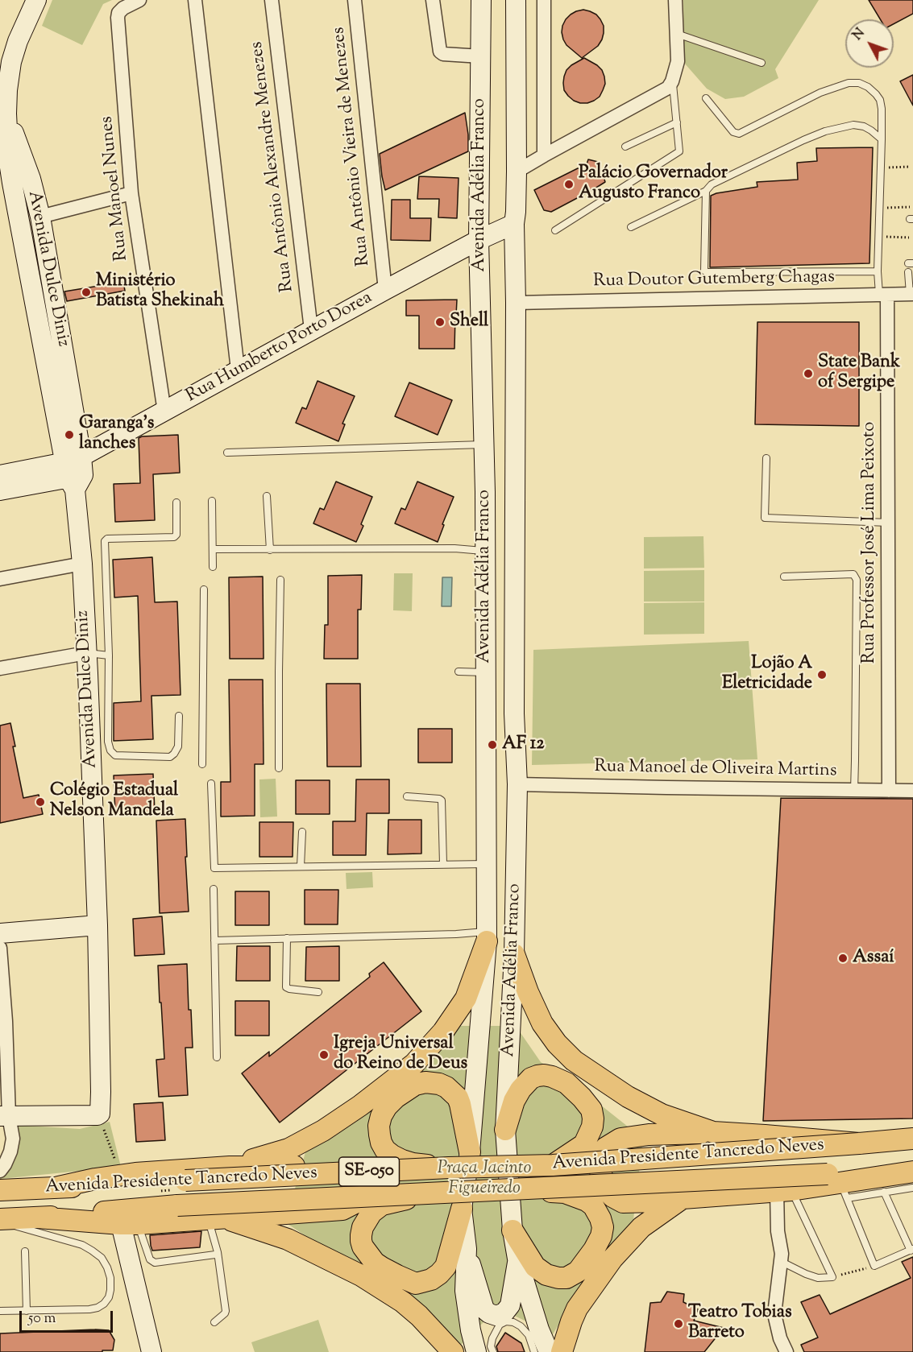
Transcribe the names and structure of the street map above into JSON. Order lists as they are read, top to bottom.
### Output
{
  "streets": {
    "main road": [
      "Avenida Adélia Franco",
      "Avenida Dulce Diniz",
      "Rua Humberto Porto Dorea",
      "Avenida Presidente Tancredo Neves",
      "SE-050"
    ],
    "street": [
      "Rua Antônio Vieira de Menezes",
      "Rua Antônio Alexandre Menezes",
      "Rua Manoel Nunes",
      "Rua Doutor Gutemberg Chagas",
      "Rua Professor José Lima Peixoto",
      "Rua Manoel de Oliveira Martins"
    ]
  },
  "crossings": [
    ["Rua Antônio Vieira de Menezes", "Rua Humberto Porto Dorea"],
    ["Rua Antônio Alexandre Menezes", "Rua Humberto Porto Dorea"],
    ["Avenida Adélia Franco", "Rua Doutor Gutemberg Chagas"],
    ["Avenida Adélia Franco", "Rua Humberto Porto Dorea"],
    ["Avenida Adélia Franco", "Rua Manoel de Oliveira Martins"],
    ["Rua Manoel Nunes", "Rua Humberto Porto Dorea"],
    ["Avenida Dulce Diniz", "Rua Humberto Porto Dorea"],
    ["Rua Doutor Gutemberg Chagas", "Rua Professor José Lima Peixoto"],
    ["Rua Professor José Lima Peixoto", "Rua Manoel de Oliveira Martins"]
  ],
  "parks": ["Praça Jacinto Figueiredo"],
  "places": [
    "Palácio Governador Augusto Franco",
    "Ministério Batista Shekinah",
    "Shell",
    "State Bank of Sergipe",
    "Garanga's lanches",
    "Lojão A Eletricidade",
    "AF 12",
    "Colégio Estadual Nelson Mandela",
    "Assaí",
    "Igreja Universal do Reino de Deus",
    "Teatro Tobias Barreto"
  ],
  "scale_bar": "50 m",
  "north": "top left"
}
